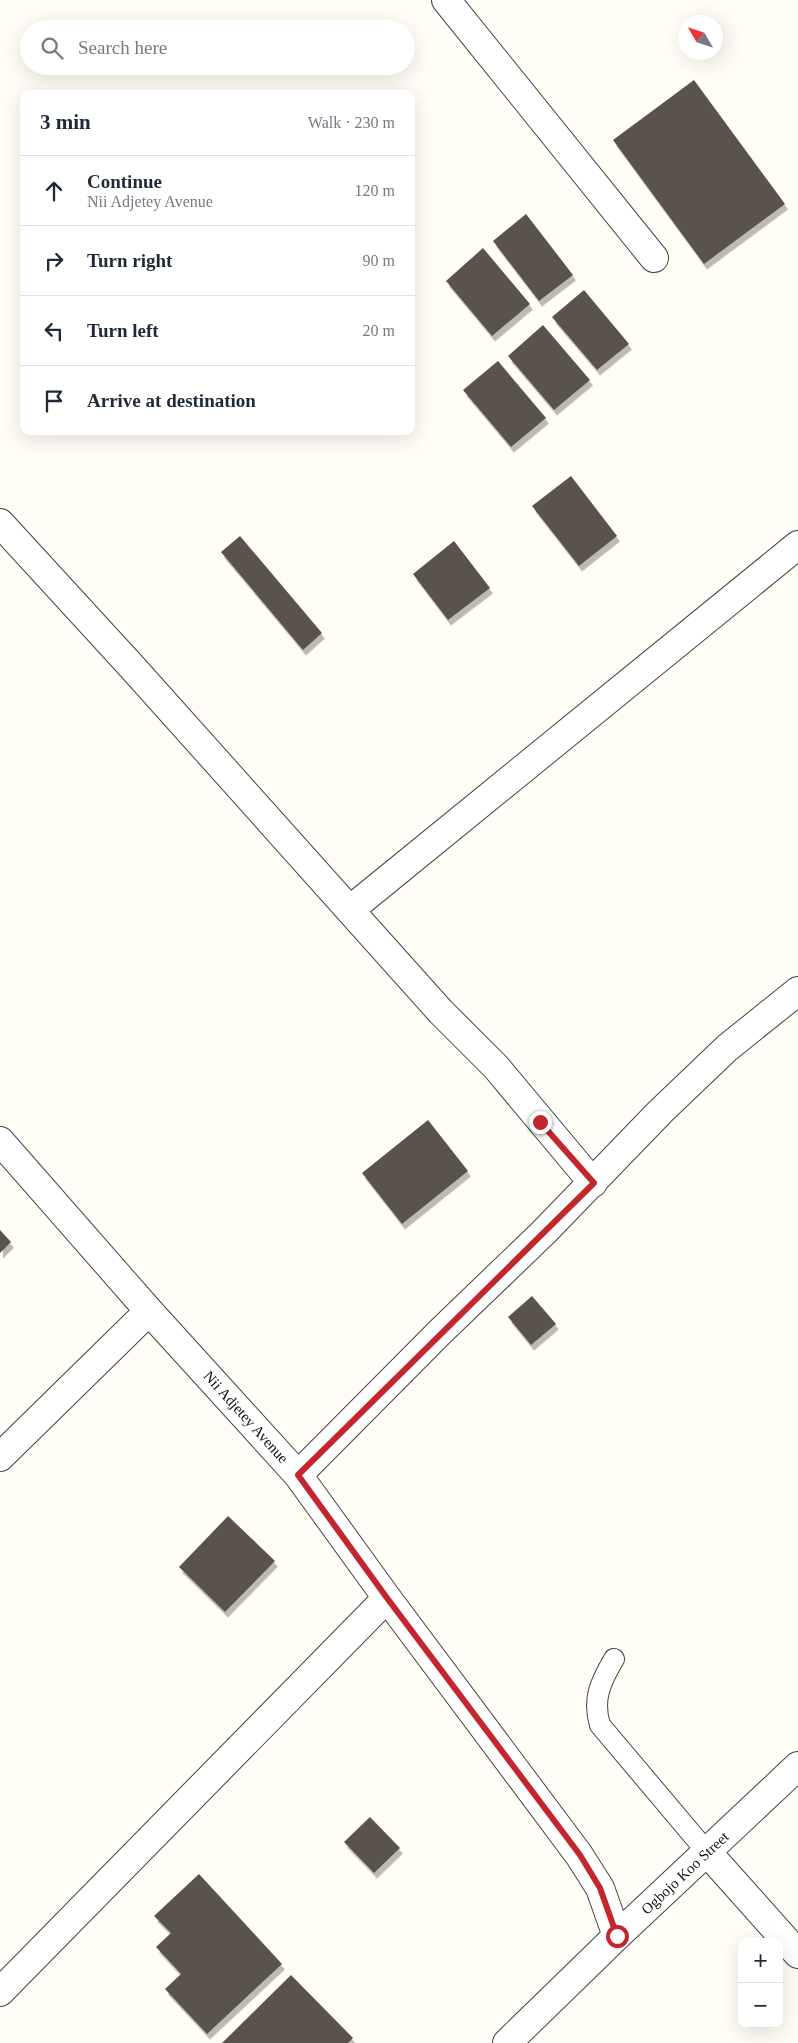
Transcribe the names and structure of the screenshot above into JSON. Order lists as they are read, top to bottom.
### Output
{
  "streets": {
    "street": ["Nii Adjetey Avenue", "Ogbojo Koo Street"]
  },
  "crossings": [
    ["Nii Adjetey Avenue", "Ogbojo Koo Street"]
  ],
  "north": "top left",
  "page": {
    "search": "Search here",
    "heading": ["3 min", "Walk · 230 m"],
    "list": [
      ["Continue", "Nii Adjetey Avenue", "120 m"],
      ["Turn right", "90 m"],
      ["Turn left", "20 m"],
      "Arrive at destination"
    ],
    "map_buttons": ["+", "−"]
  }
}
